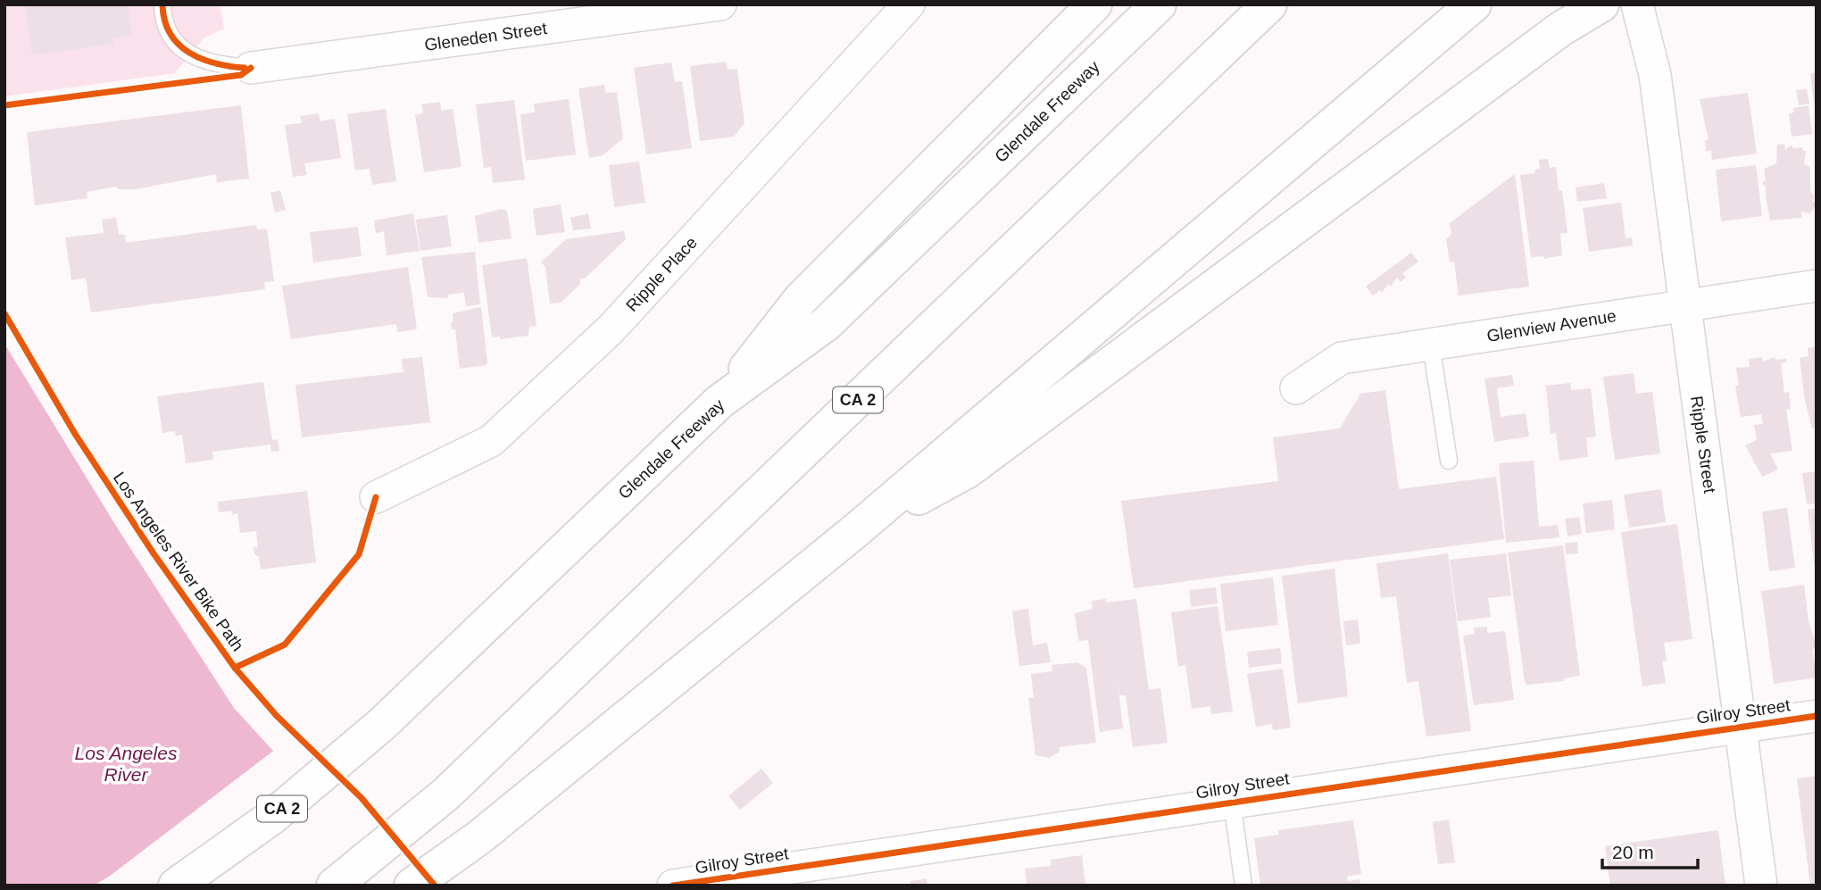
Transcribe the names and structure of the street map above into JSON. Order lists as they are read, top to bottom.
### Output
{
  "streets": {
    "highway": ["Glendale Freeway", "CA 2"],
    "street": [
      "Gleneden Street",
      "Ripple Place",
      "Glenview Avenue",
      "Ripple Street",
      "Gilroy Street"
    ],
    "cycle path": ["Los Angeles River Bike Path"]
  },
  "crossings": [
    ["Glenview Avenue", "Ripple Street"],
    ["Ripple Street", "Gilroy Street"]
  ],
  "water": ["Los Angeles River"],
  "scale_bar": "20 m"
}
